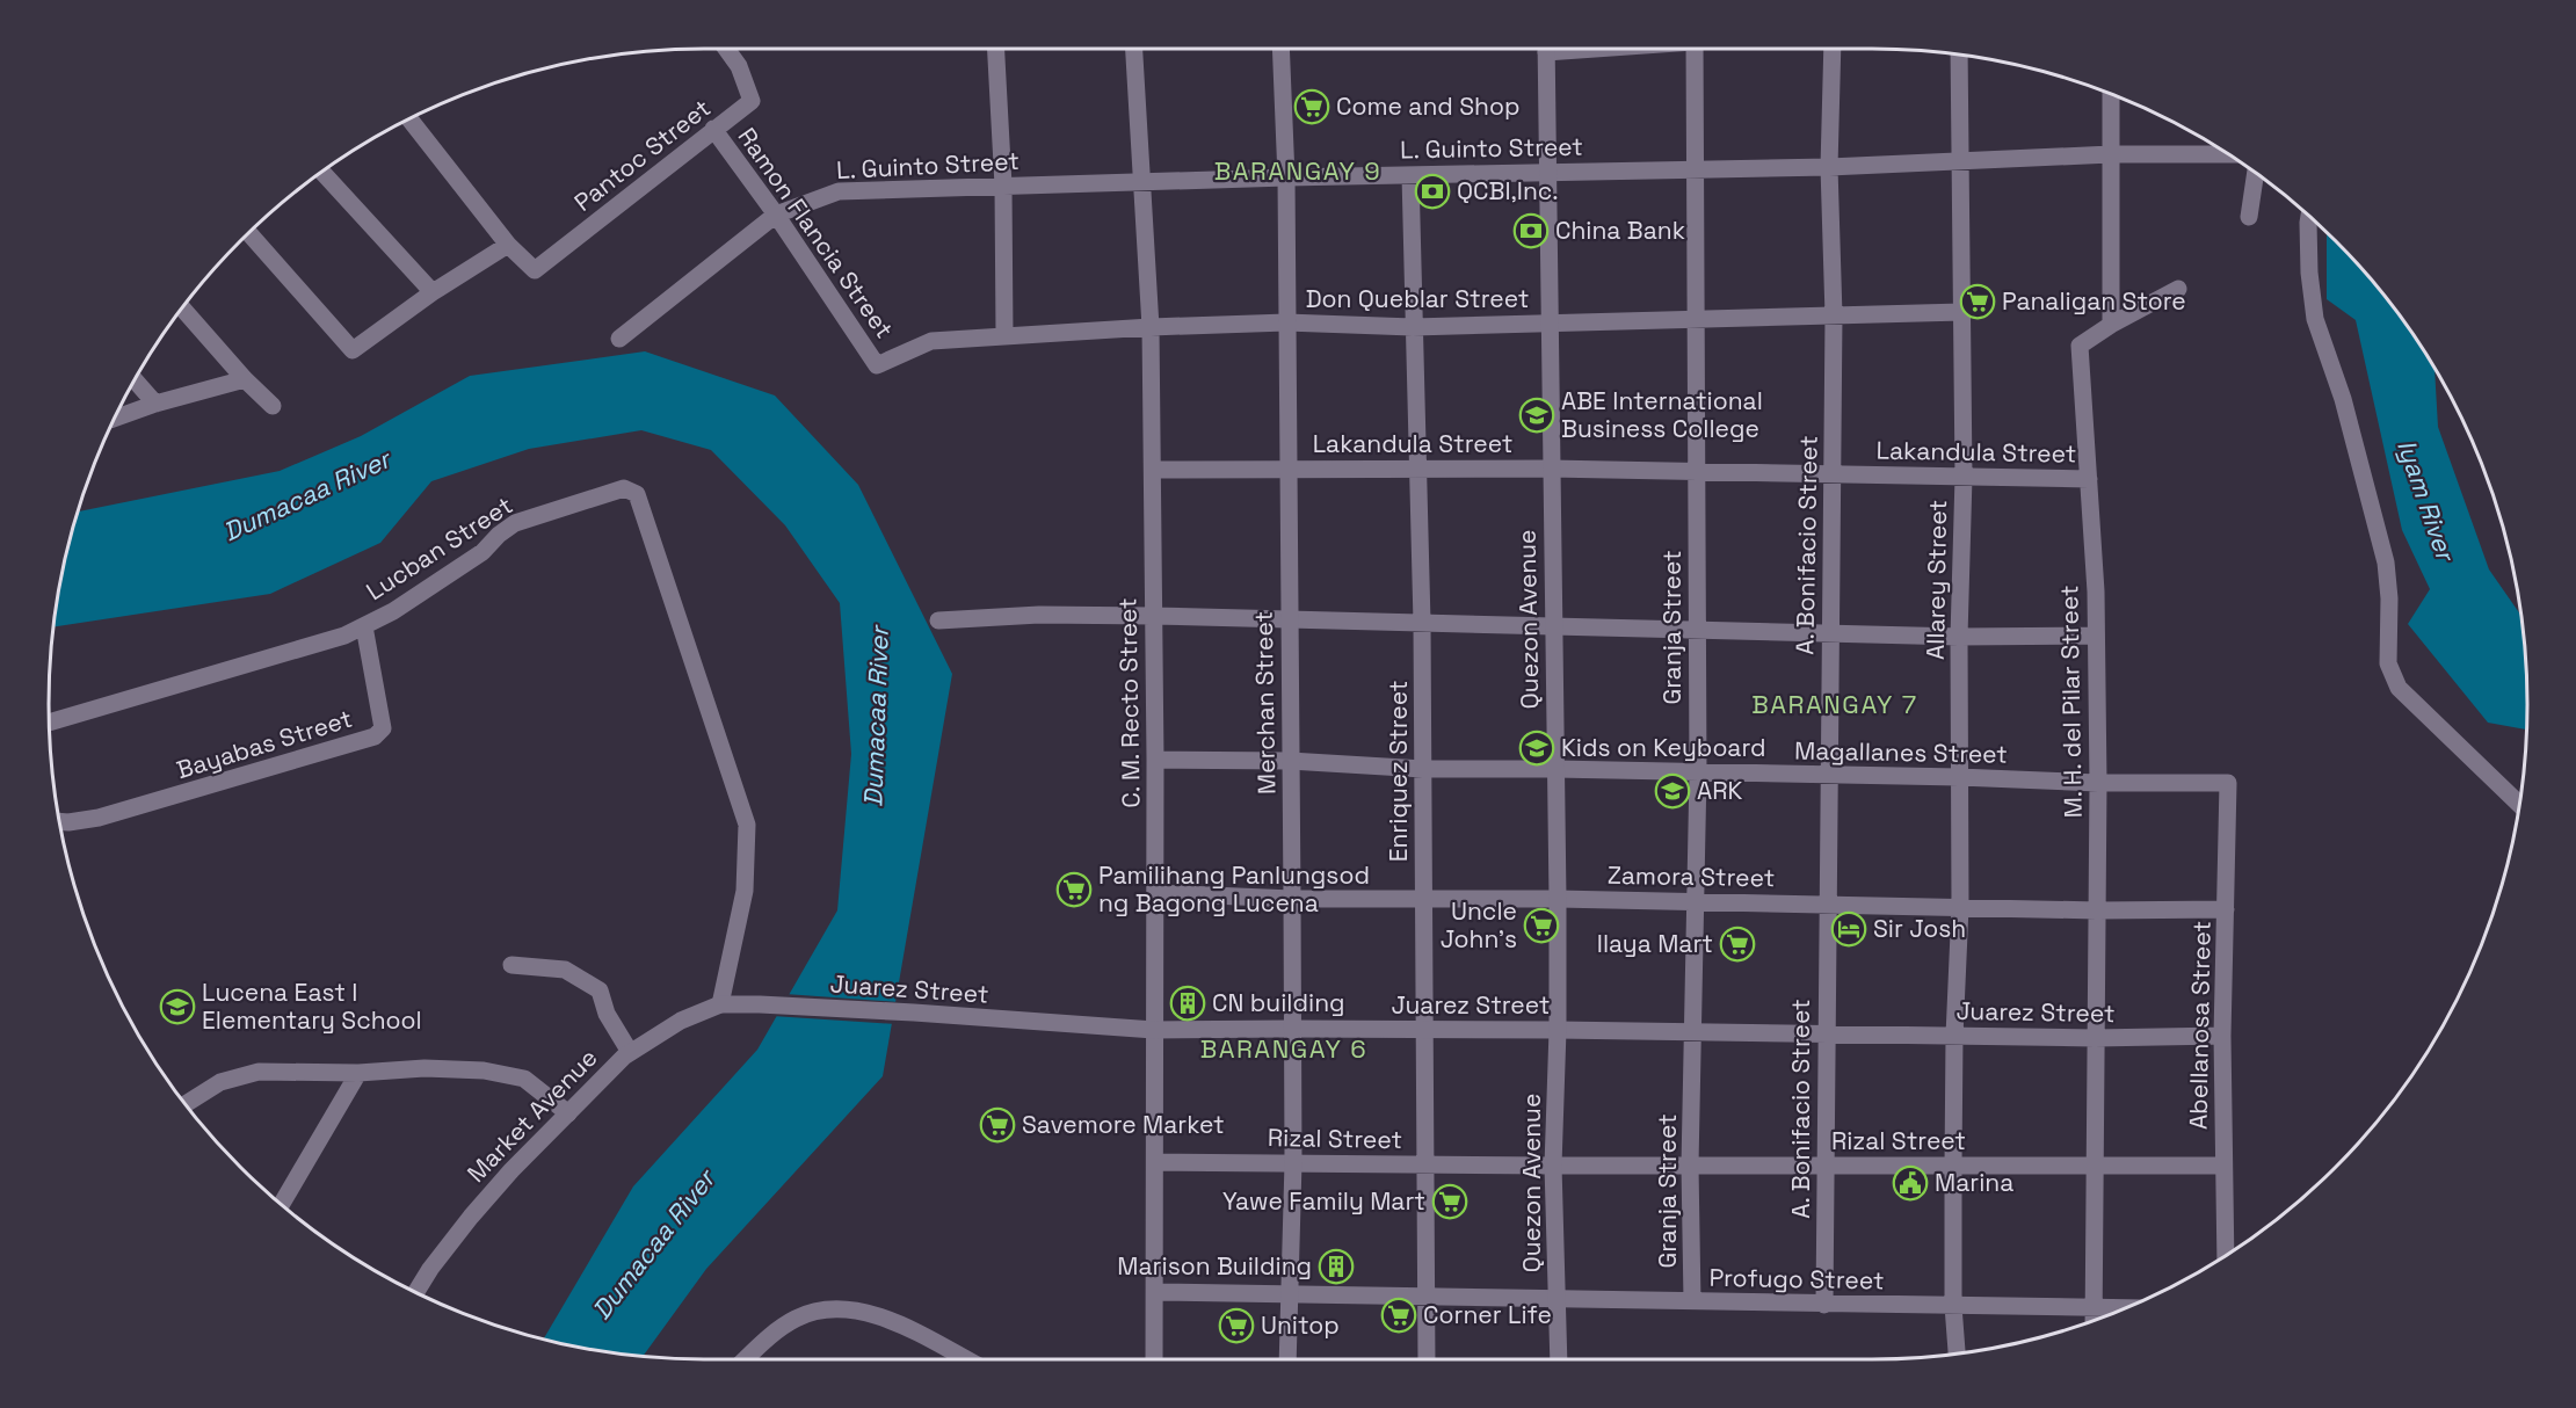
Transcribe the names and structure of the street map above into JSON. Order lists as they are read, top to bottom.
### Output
{
  "streets": {
    "street": [
      "L. Guinto Street",
      "Pantoc Street",
      "Ramon Flancia Street",
      "Don Queblar Street",
      "Lakandula Street",
      "A. Bonifacio Street",
      "Lucban Street",
      "Allarey Street",
      "Quezon Avenue",
      "Granja Street",
      "M. H. del Pilar Street",
      "C. M. Recto Street",
      "Merchan Street",
      "Bayabas Street",
      "Magallanes Street",
      "Enriquez Street",
      "Zamora Street",
      "Juarez Street",
      "Abellanosa Street",
      "Market Avenue",
      "Rizal Street",
      "Profugo Street"
    ]
  },
  "crossings": [
    ["L. Guinto Street", "Ramon Flancia Street"],
    ["L. Guinto Street", "A. Bonifacio Street"],
    ["L. Guinto Street", "Allarey Street"],
    ["L. Guinto Street", "Quezon Avenue"],
    ["L. Guinto Street", "Granja Street"],
    ["L. Guinto Street", "C. M. Recto Street"],
    ["L. Guinto Street", "Merchan Street"],
    ["L. Guinto Street", "Enriquez Street"],
    ["Pantoc Street", "Ramon Flancia Street"],
    ["Ramon Flancia Street", "Don Queblar Street"],
    ["Don Queblar Street", "A. Bonifacio Street"],
    ["Don Queblar Street", "Allarey Street"],
    ["Don Queblar Street", "Quezon Avenue"],
    ["Don Queblar Street", "Granja Street"],
    ["Don Queblar Street", "C. M. Recto Street"],
    ["Don Queblar Street", "Merchan Street"],
    ["Don Queblar Street", "Enriquez Street"],
    ["Lakandula Street", "A. Bonifacio Street"],
    ["Lakandula Street", "Allarey Street"],
    ["Lakandula Street", "Quezon Avenue"],
    ["Lakandula Street", "Granja Street"],
    ["Lakandula Street", "M. H. del Pilar Street"],
    ["Lakandula Street", "C. M. Recto Street"],
    ["Lakandula Street", "Merchan Street"],
    ["Lakandula Street", "Enriquez Street"],
    ["A. Bonifacio Street", "Magallanes Street"],
    ["A. Bonifacio Street", "Zamora Street"],
    ["A. Bonifacio Street", "Juarez Street"],
    ["A. Bonifacio Street", "Rizal Street"],
    ["A. Bonifacio Street", "Profugo Street"],
    ["Lucban Street", "Bayabas Street"],
    ["Lucban Street", "Juarez Street"],
    ["Lucban Street", "Market Avenue"],
    ["Allarey Street", "Magallanes Street"],
    ["Allarey Street", "Zamora Street"],
    ["Allarey Street", "Juarez Street"],
    ["Allarey Street", "Rizal Street"],
    ["Allarey Street", "Profugo Street"],
    ["Quezon Avenue", "Magallanes Street"],
    ["Quezon Avenue", "Zamora Street"],
    ["Quezon Avenue", "Juarez Street"],
    ["Quezon Avenue", "Rizal Street"],
    ["Quezon Avenue", "Profugo Street"],
    ["Granja Street", "Magallanes Street"],
    ["Granja Street", "Zamora Street"],
    ["Granja Street", "Juarez Street"],
    ["Granja Street", "Rizal Street"],
    ["Granja Street", "Profugo Street"],
    ["M. H. del Pilar Street", "Magallanes Street"],
    ["M. H. del Pilar Street", "Zamora Street"],
    ["M. H. del Pilar Street", "Juarez Street"],
    ["M. H. del Pilar Street", "Rizal Street"],
    ["M. H. del Pilar Street", "Profugo Street"],
    ["C. M. Recto Street", "Magallanes Street"],
    ["C. M. Recto Street", "Zamora Street"],
    ["C. M. Recto Street", "Juarez Street"],
    ["C. M. Recto Street", "Rizal Street"],
    ["C. M. Recto Street", "Profugo Street"],
    ["Merchan Street", "Magallanes Street"],
    ["Merchan Street", "Zamora Street"],
    ["Merchan Street", "Juarez Street"],
    ["Merchan Street", "Rizal Street"],
    ["Merchan Street", "Profugo Street"],
    ["Magallanes Street", "Enriquez Street"],
    ["Magallanes Street", "Abellanosa Street"],
    ["Enriquez Street", "Zamora Street"],
    ["Enriquez Street", "Juarez Street"],
    ["Enriquez Street", "Rizal Street"],
    ["Enriquez Street", "Profugo Street"],
    ["Zamora Street", "Abellanosa Street"],
    ["Juarez Street", "Abellanosa Street"],
    ["Juarez Street", "Market Avenue"],
    ["Abellanosa Street", "Rizal Street"]
  ],
  "districts": ["BARANGAY 9", "BARANGAY 7", "BARANGAY 6"],
  "water": ["Dumacaa River", "Iyam River"],
  "places": {
    "supermarket": [
      "Come and Shop",
      "Panaligan Store",
      "Pamilihang Panlungsod ng Bagong Lucena",
      "Uncle John's",
      "Ilaya Mart",
      "Savemore Market",
      "Yawe Family Mart",
      "Corner Life",
      "Unitop"
    ],
    "bank": ["QCBI,Inc.", "China Bank"],
    "school or university": [
      "ABE International Business College",
      "Kids on Keyboard",
      "ARK",
      "Lucena East I Elementary School"
    ],
    "hotel": ["Sir Josh"],
    "building": ["CN building", "Marison Building"],
    "public building": ["Marina"]
  }
}
